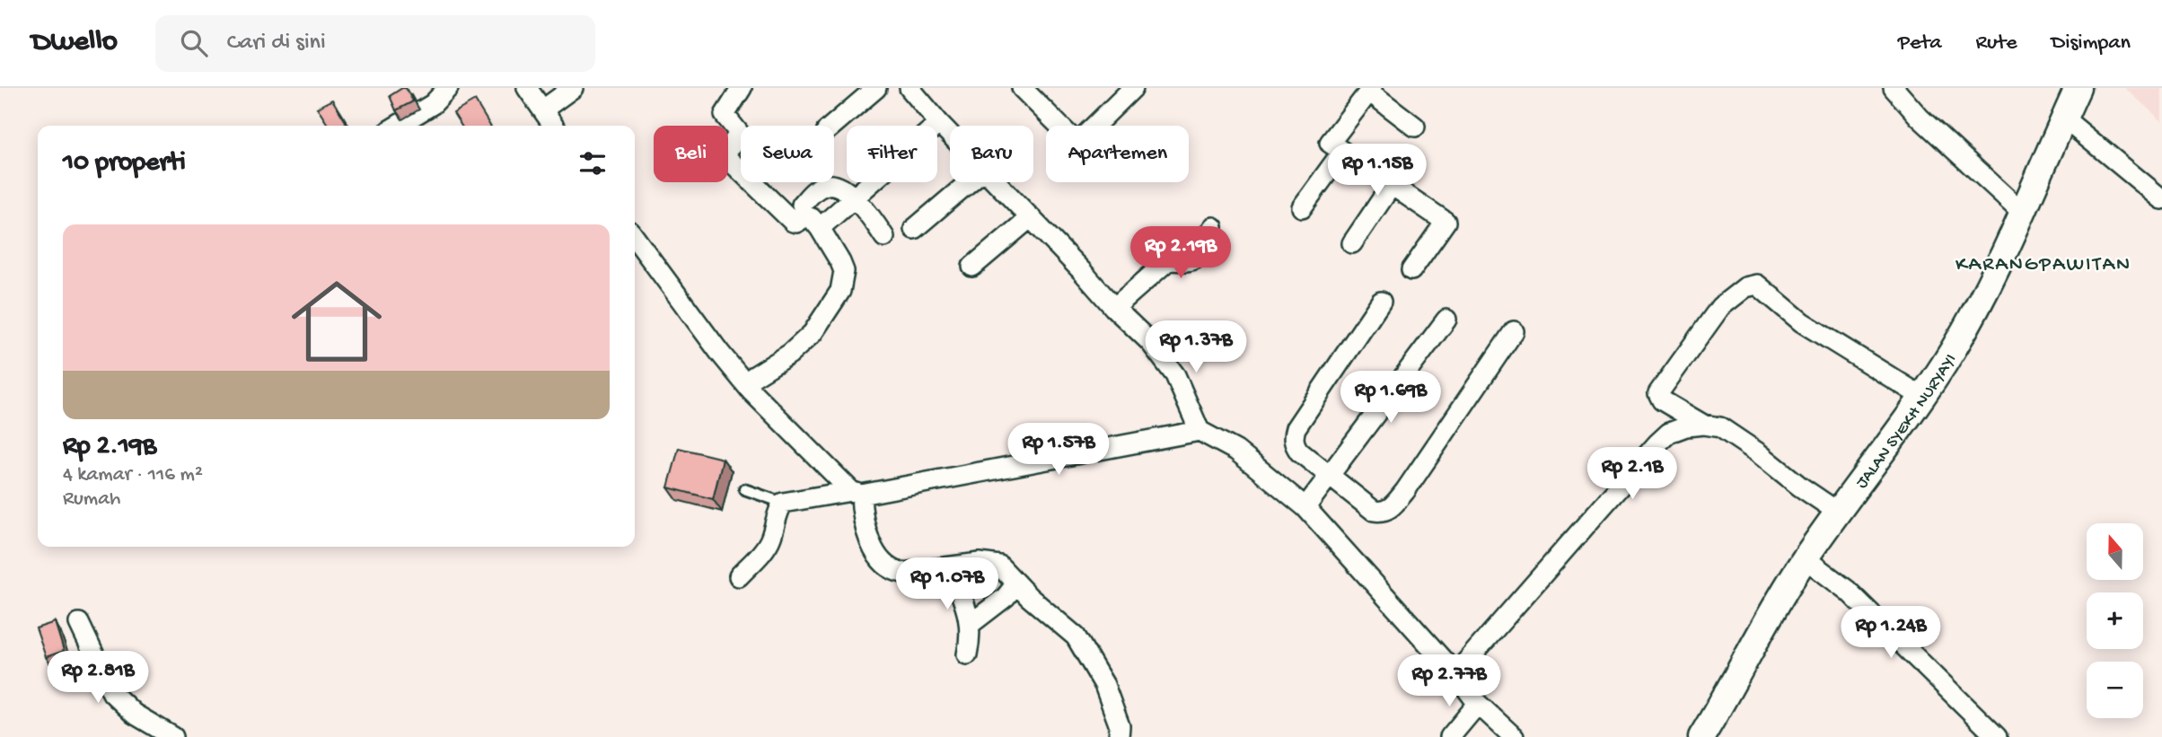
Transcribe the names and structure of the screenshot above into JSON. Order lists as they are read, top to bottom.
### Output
{
  "streets": {
    "main road": ["JALAN SYEKH NURYAYI"]
  },
  "districts": ["KARANGPAWITAN"],
  "north": "top",
  "page": {
    "header": "Dwello",
    "search": "Cari di sini",
    "nav": ["Peta", "Rute", "Disimpan"],
    "chip": [
      "Beli",
      "Sewa",
      "Filter",
      "Baru",
      "Apartemen"
    ],
    "heading": "10 properti",
    "price": [
      "Rp 1.15B",
      "Rp 2.19B",
      "Rp 1.37B",
      "Rp 1.69B",
      "Rp 1.57B",
      "Rp 2.1B",
      "Rp 1.07B",
      "Rp 1.24B",
      "Rp 2.81B",
      "Rp 2.77B"
    ],
    "list": [
      {
        "name": "Rp 2.19B",
        "note": "4 kamar · 116 m² · Rumah"
      }
    ],
    "map_buttons": ["+", "−"]
  }
}
